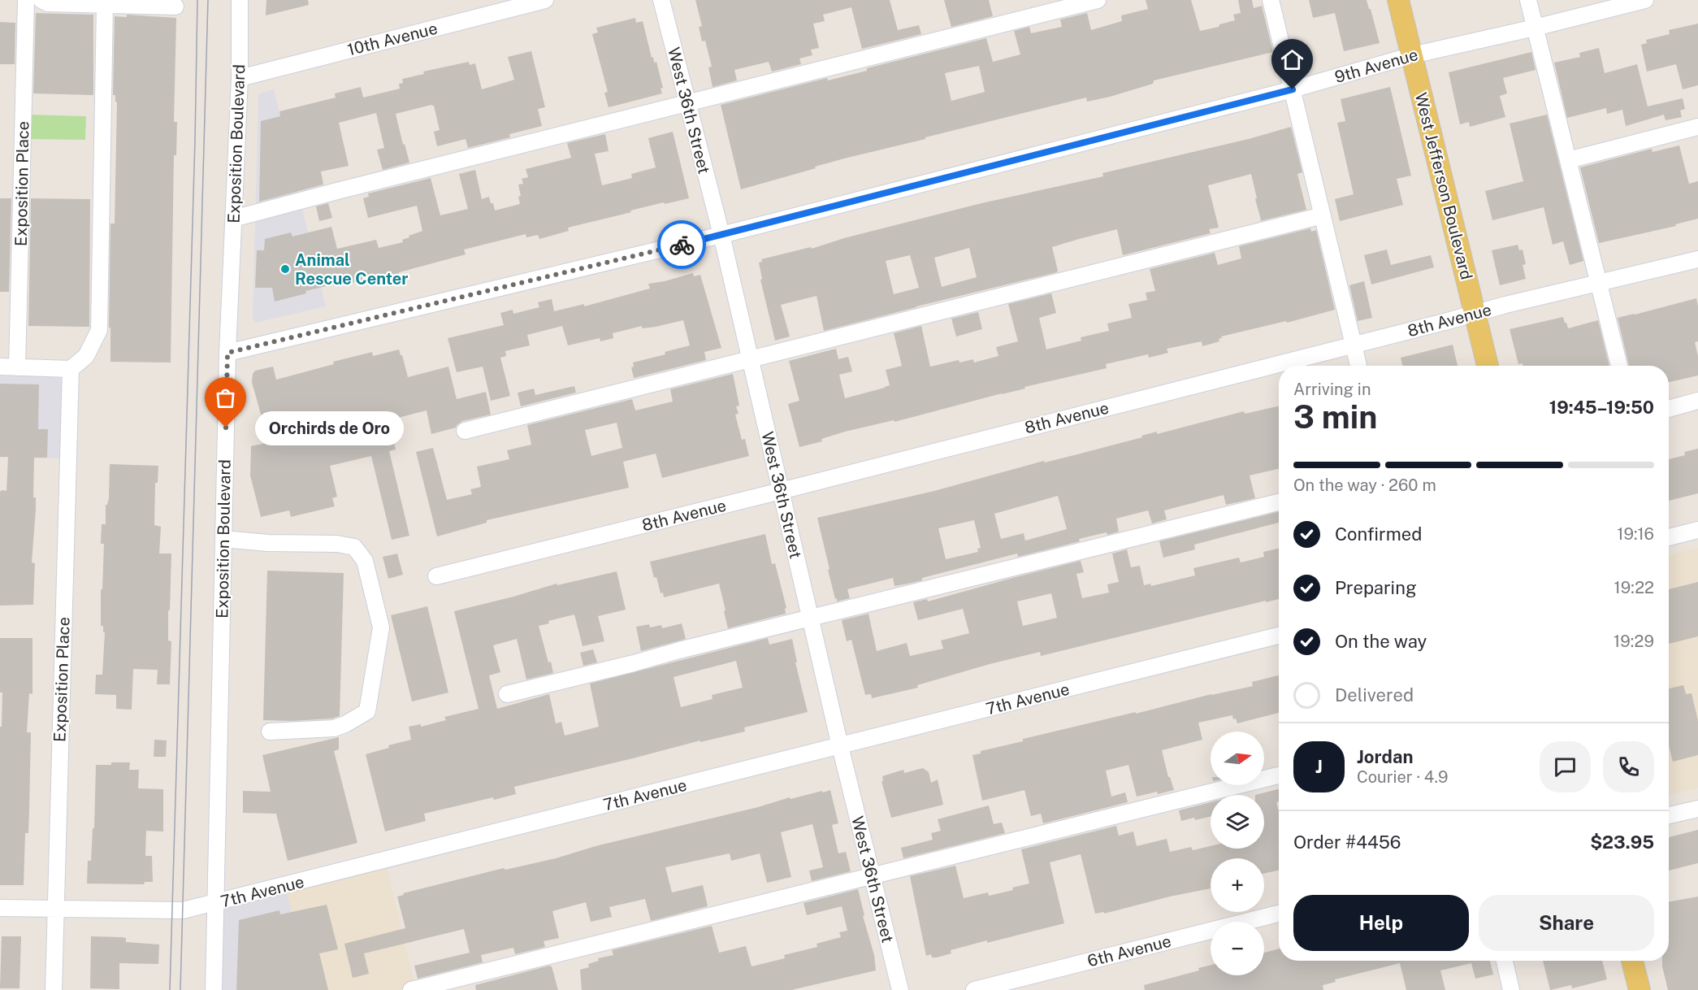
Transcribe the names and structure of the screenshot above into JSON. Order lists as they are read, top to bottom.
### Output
{
  "streets": {
    "main road": ["West Jefferson Boulevard"],
    "street": [
      "10th Avenue",
      "9th Avenue",
      "West 36th Street",
      "Exposition Boulevard",
      "Exposition Place",
      "8th Avenue",
      "7th Avenue",
      "6th Avenue"
    ]
  },
  "crossings": [
    ["10th Avenue", "Exposition Boulevard"],
    ["9th Avenue", "West 36th Street"],
    ["9th Avenue", "Exposition Boulevard"],
    ["9th Avenue", "West Jefferson Boulevard"],
    ["West 36th Street", "8th Avenue"],
    ["West 36th Street", "7th Avenue"],
    ["Exposition Boulevard", "7th Avenue"],
    ["Exposition Place", "7th Avenue"],
    ["West Jefferson Boulevard", "8th Avenue"]
  ],
  "places": ["Animal Rescue Center", "Orchirds de Oro"],
  "north": "right",
  "page": {
    "heading": ["3 min", "Arriving in", "19:45–19:50"],
    "panel": [
      "Jordan",
      "Courier · 4.9",
      "Order #4456",
      "$23.95"
    ],
    "bubble": "Orchirds de Oro",
    "bar": "On the way · 260 m",
    "list": [
      ["Confirmed", "19:16"],
      ["Preparing", "19:22"],
      ["On the way", "19:29"],
      "Delivered"
    ],
    "map_buttons": ["+", "−"],
    "round": "J",
    "buttons": ["Help", "Share"]
  }
}
